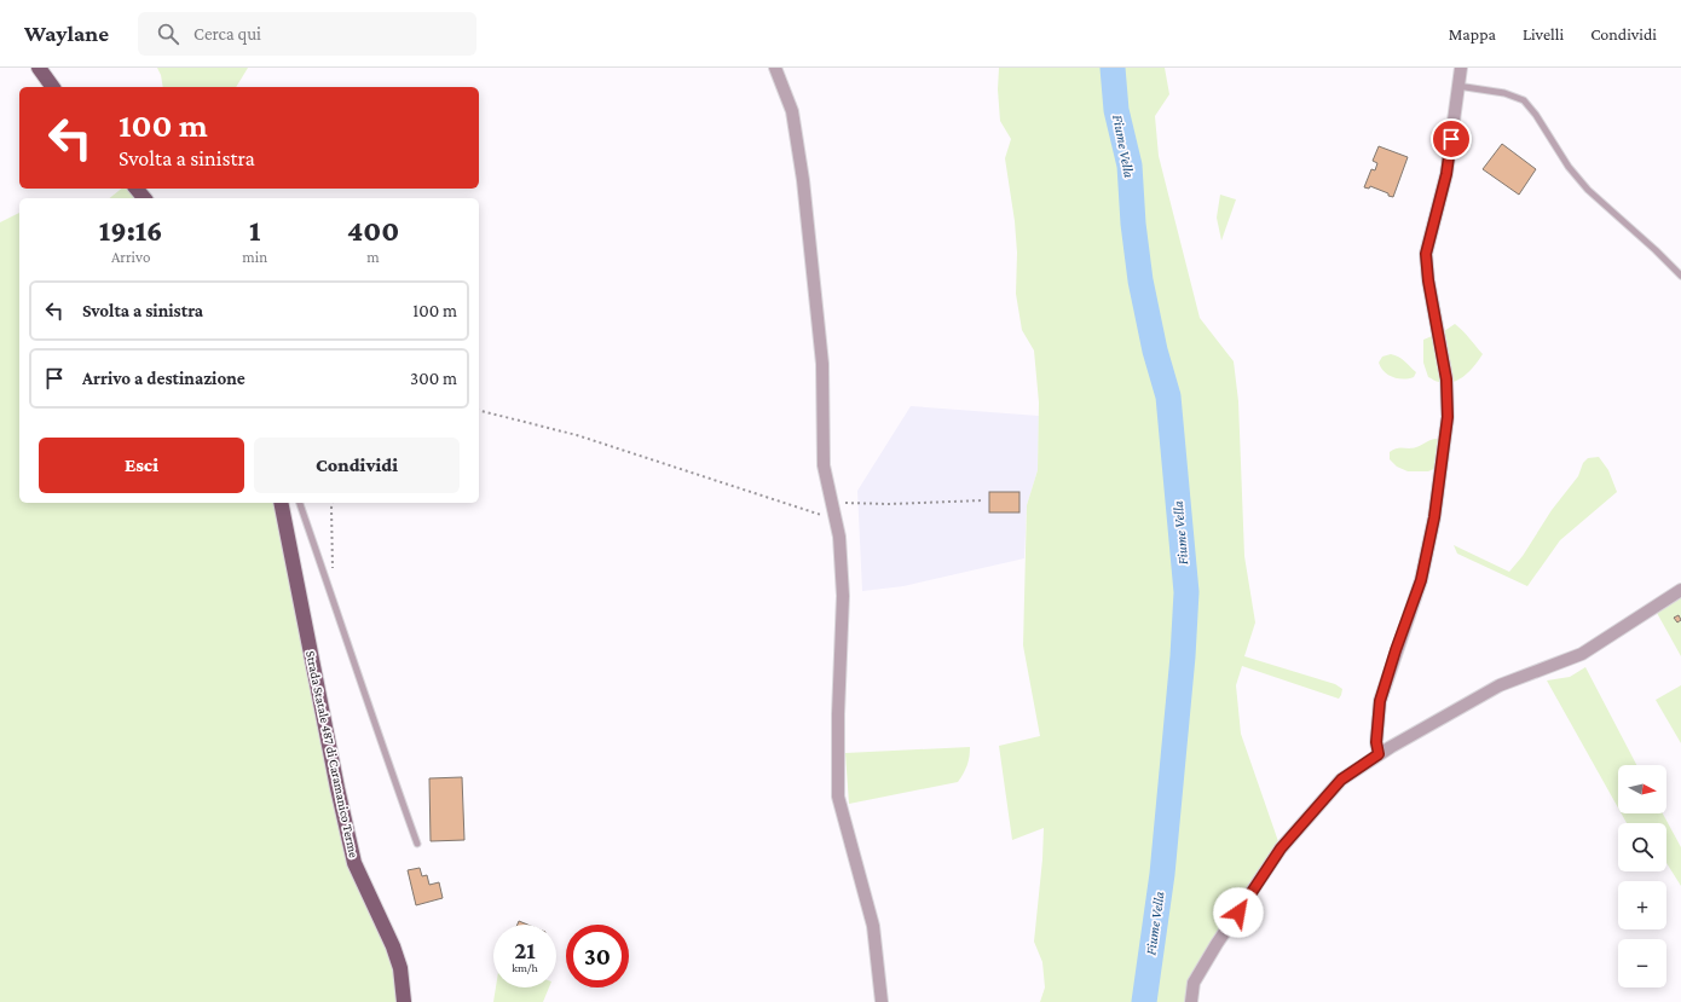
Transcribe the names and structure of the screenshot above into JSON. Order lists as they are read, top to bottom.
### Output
{
  "streets": {
    "main road": ["Strada Statale 487 di Caramanico Terme"]
  },
  "water": ["Fiume Vella"],
  "north": "right",
  "page": {
    "header": "Waylane",
    "search": "Cerca qui",
    "nav": ["Mappa", "Livelli", "Condividi"],
    "turn": ["100 m", "Svolta a sinistra"],
    "eta": [
      "19:16",
      "Arrivo",
      "1",
      "min",
      "400",
      "m"
    ],
    "list": [
      {
        "name": "Svolta a sinistra",
        "value": "100 m"
      },
      {
        "name": "Arrivo a destinazione",
        "value": "300 m"
      }
    ],
    "buttons": ["Esci", "Condividi"],
    "map_buttons": ["+", "−"],
    "speed": "21 km/h",
    "limit": "30"
  }
}
